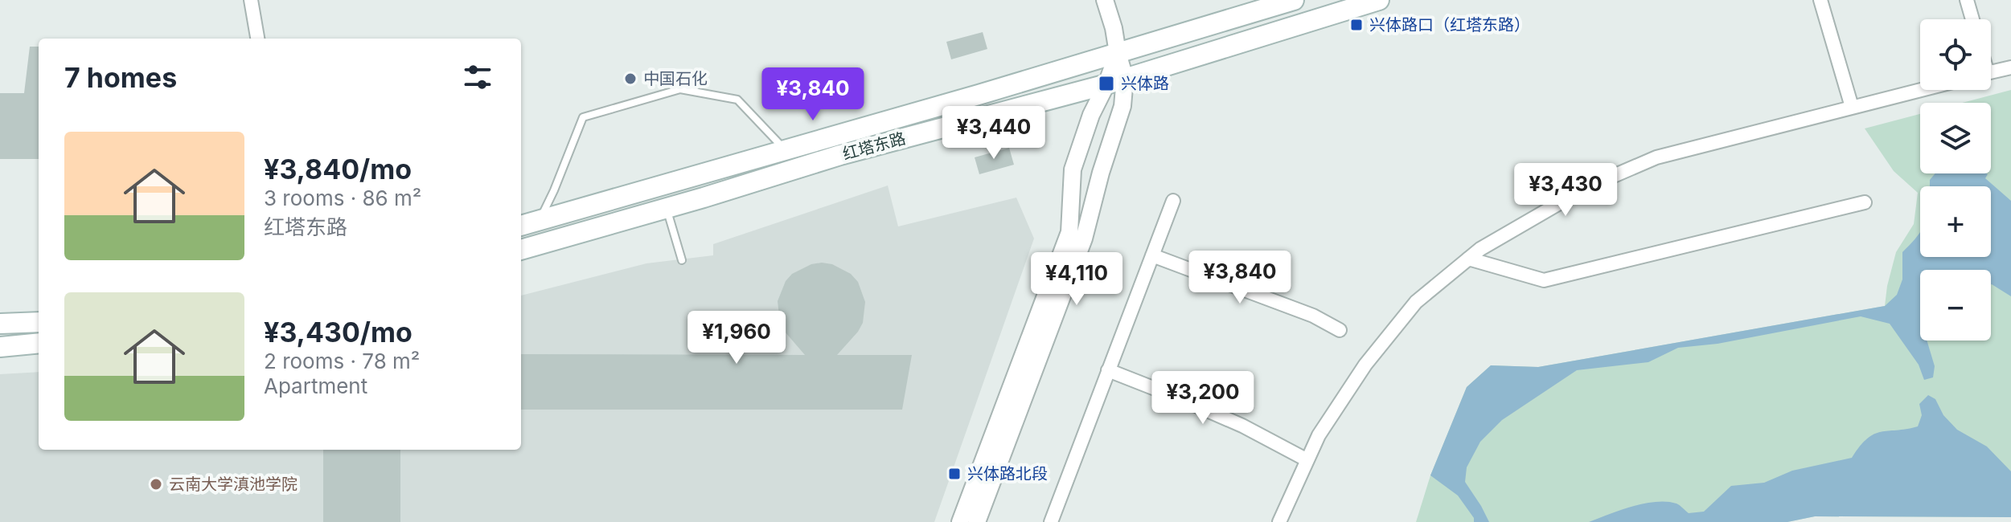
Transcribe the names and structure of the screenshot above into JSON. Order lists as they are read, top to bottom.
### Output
{
  "streets": {
    "main road": ["红塔东路"]
  },
  "places": {
    "transit": ["兴体路口（红塔东路）", "兴体路", "兴体路北段"],
    "other": ["中国石化", "云南大学滇池学院"]
  },
  "page": {
    "map_buttons": ["+", "−"],
    "heading": "7 homes",
    "price": [
      "¥3,840",
      "¥3,440",
      "¥3,430",
      "¥3,840",
      "¥4,110",
      "¥1,960",
      "¥3,200"
    ],
    "list": [
      {
        "name": "¥3,840/mo",
        "note": "3 rooms · 86 m² · 红塔东路"
      },
      {
        "name": "¥3,430/mo",
        "note": "2 rooms · 78 m² · Apartment"
      }
    ]
  }
}
